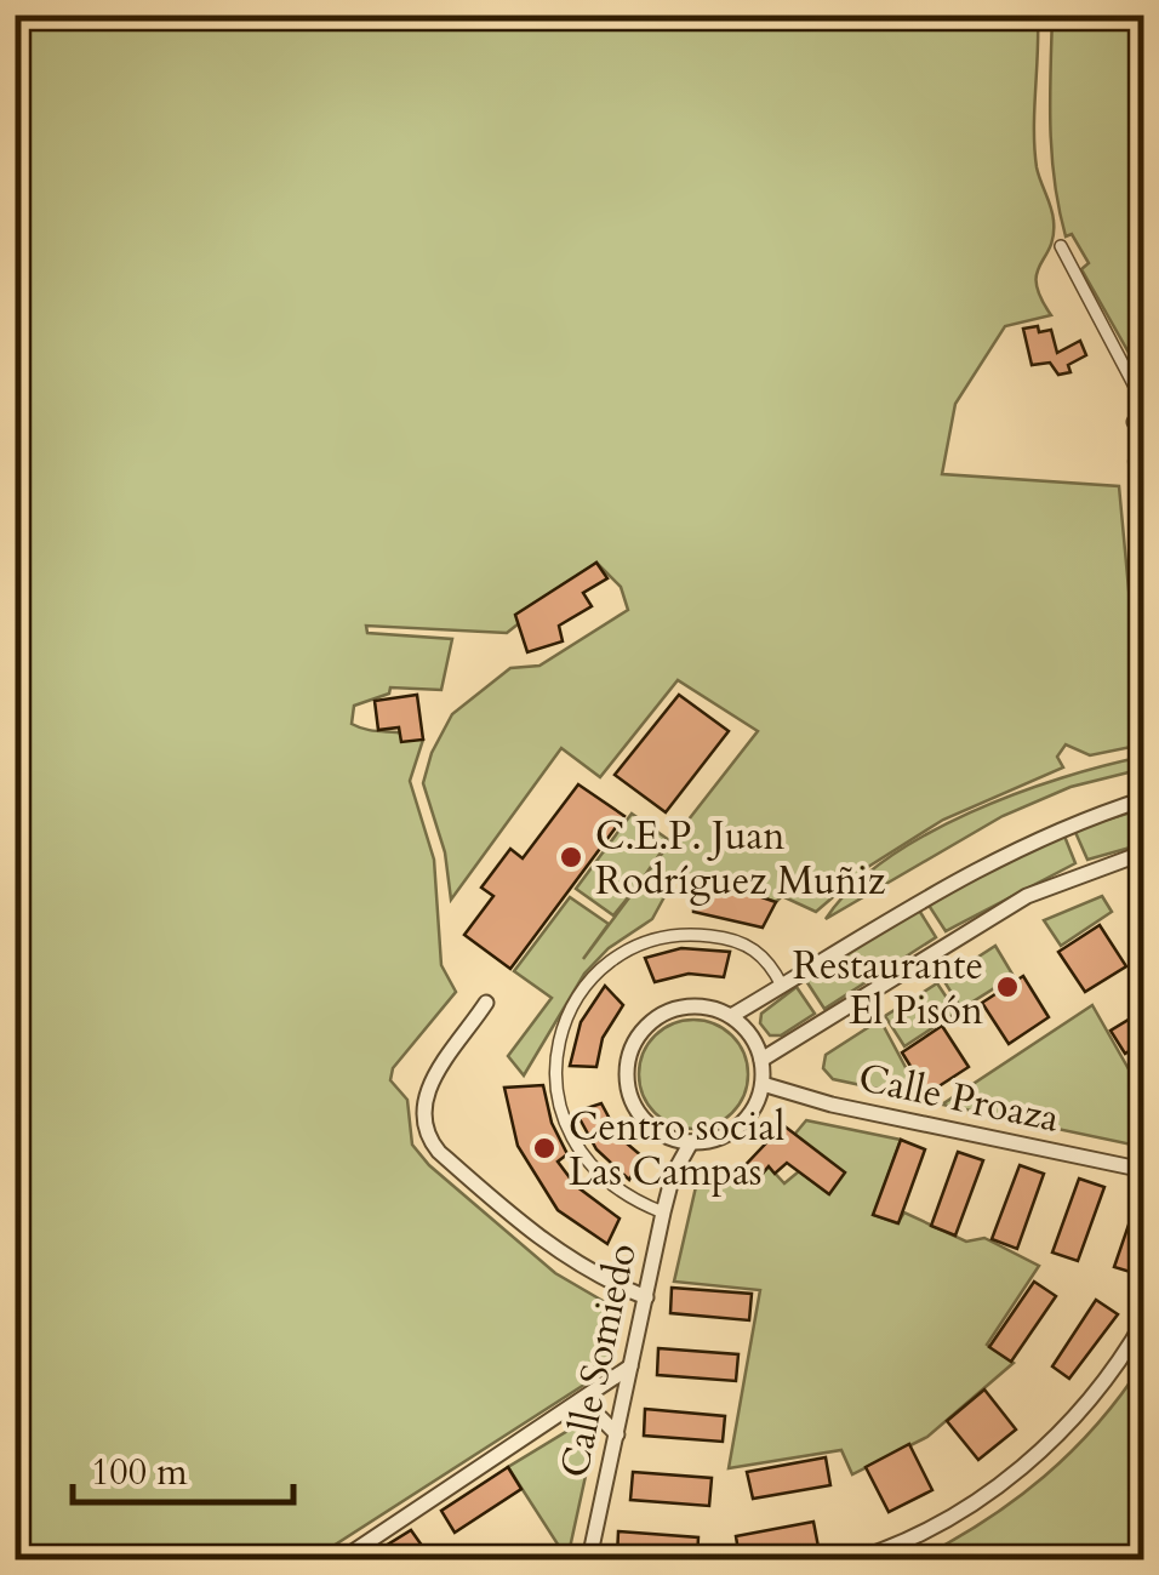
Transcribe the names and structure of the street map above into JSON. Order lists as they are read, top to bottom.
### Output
{
  "streets": {
    "street": ["Calle Proaza", "Calle Somiedo"]
  },
  "crossings": [
    ["Calle Proaza", "Calle Somiedo"]
  ],
  "places": ["C.E.P. Juan Rodríguez Muñiz", "Restaurante El Pisón", "Centro social Las Campas"],
  "scale_bar": "100 m"
}
